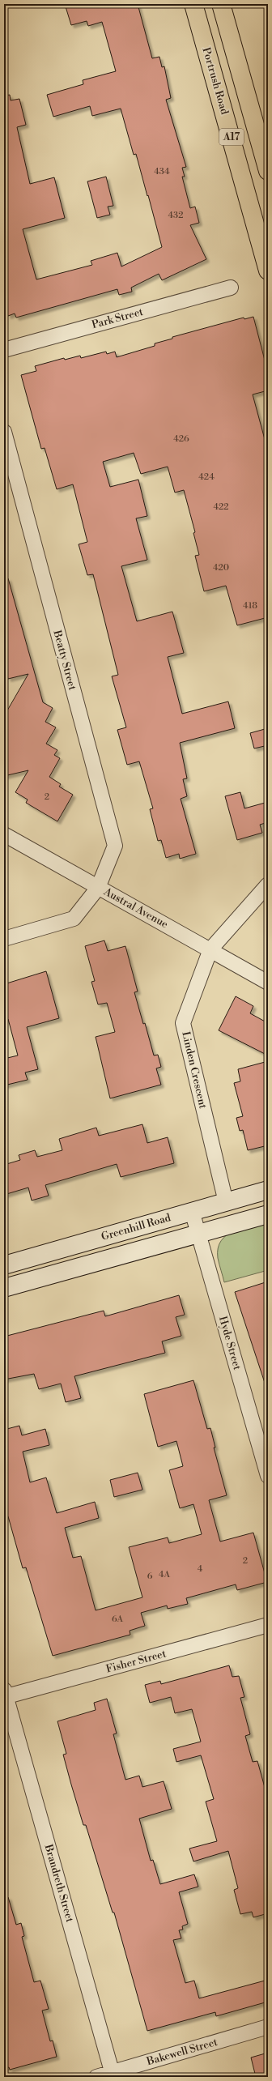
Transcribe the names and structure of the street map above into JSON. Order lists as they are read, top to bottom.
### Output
{
  "streets": {
    "highway": ["Portrush Road", "A17"],
    "main road": ["Greenhill Road"],
    "street": [
      "Park Street",
      "Beatty Street",
      "Austral Avenue",
      "Linden Crescent",
      "Hyde Street",
      "Fisher Street",
      "Brandreth Street",
      "Bakewell Street"
    ]
  },
  "crossings": [
    ["Beatty Street", "Austral Avenue"],
    ["Austral Avenue", "Linden Crescent"],
    ["Linden Crescent", "Greenhill Road"],
    ["Greenhill Road", "Hyde Street"],
    ["Fisher Street", "Brandreth Street"],
    ["Brandreth Street", "Bakewell Street"]
  ],
  "house_numbers": [
    "434",
    "432",
    "426",
    "424",
    "422",
    "420",
    "418",
    "2",
    "2",
    "4",
    "4A",
    "6",
    "6A"
  ]
}
